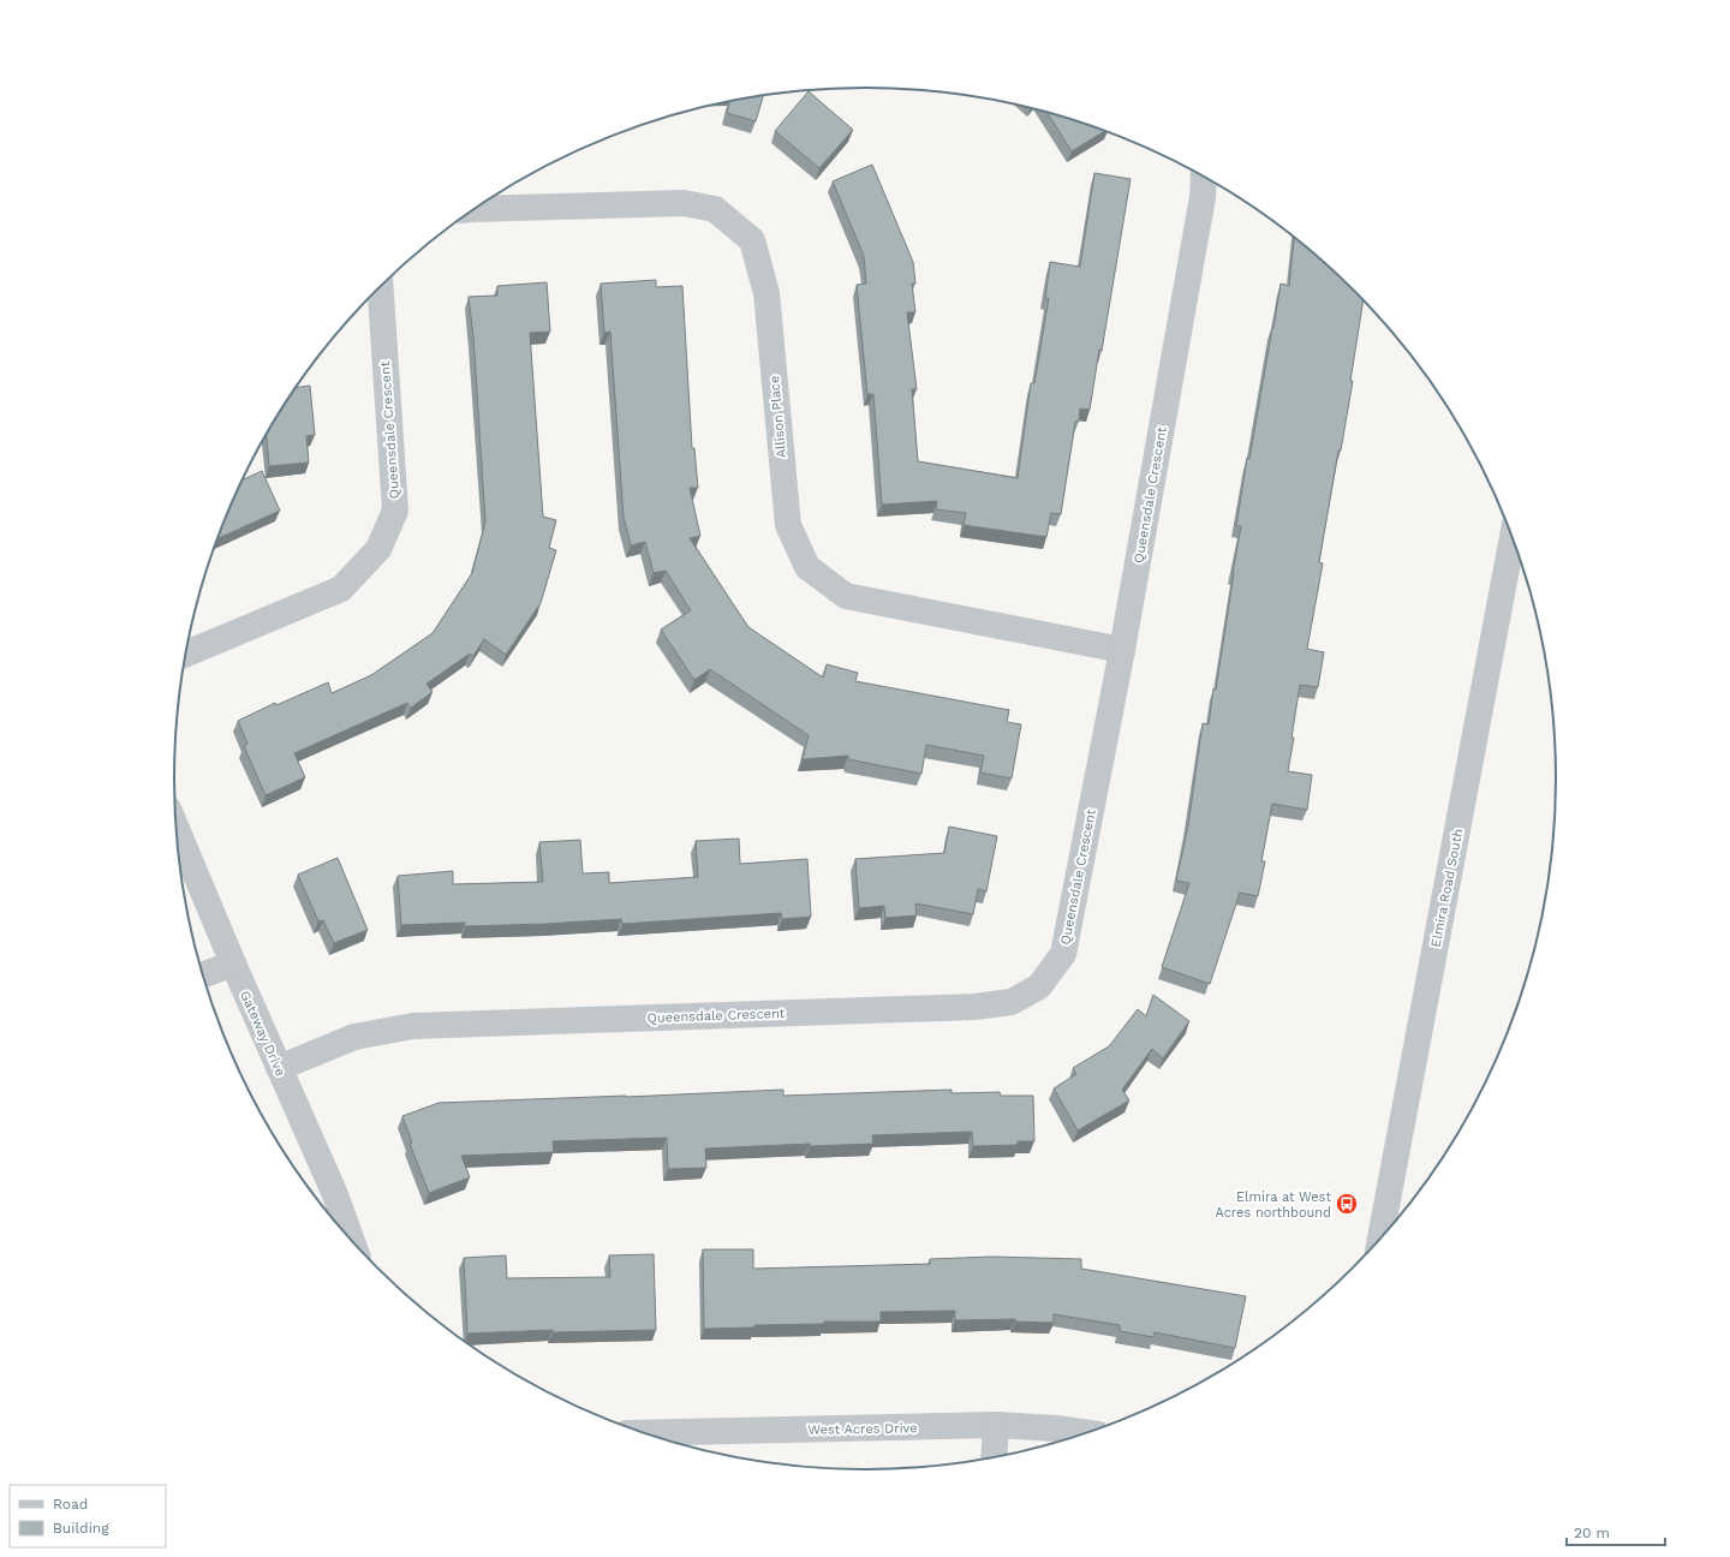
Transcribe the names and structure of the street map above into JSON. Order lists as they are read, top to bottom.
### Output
{
  "streets": {
    "street": [
      "Allison Place",
      "Queensdale Crescent",
      "Elmira Road South",
      "Gateway Drive",
      "West Acres Drive"
    ]
  },
  "crossings": [
    ["Allison Place", "Queensdale Crescent"],
    ["Queensdale Crescent", "Gateway Drive"]
  ],
  "places": {
    "bus stop": ["Elmira at West Acres northbound"]
  },
  "legend": ["Road", "Building"],
  "scale_bar": "20 m"
}
